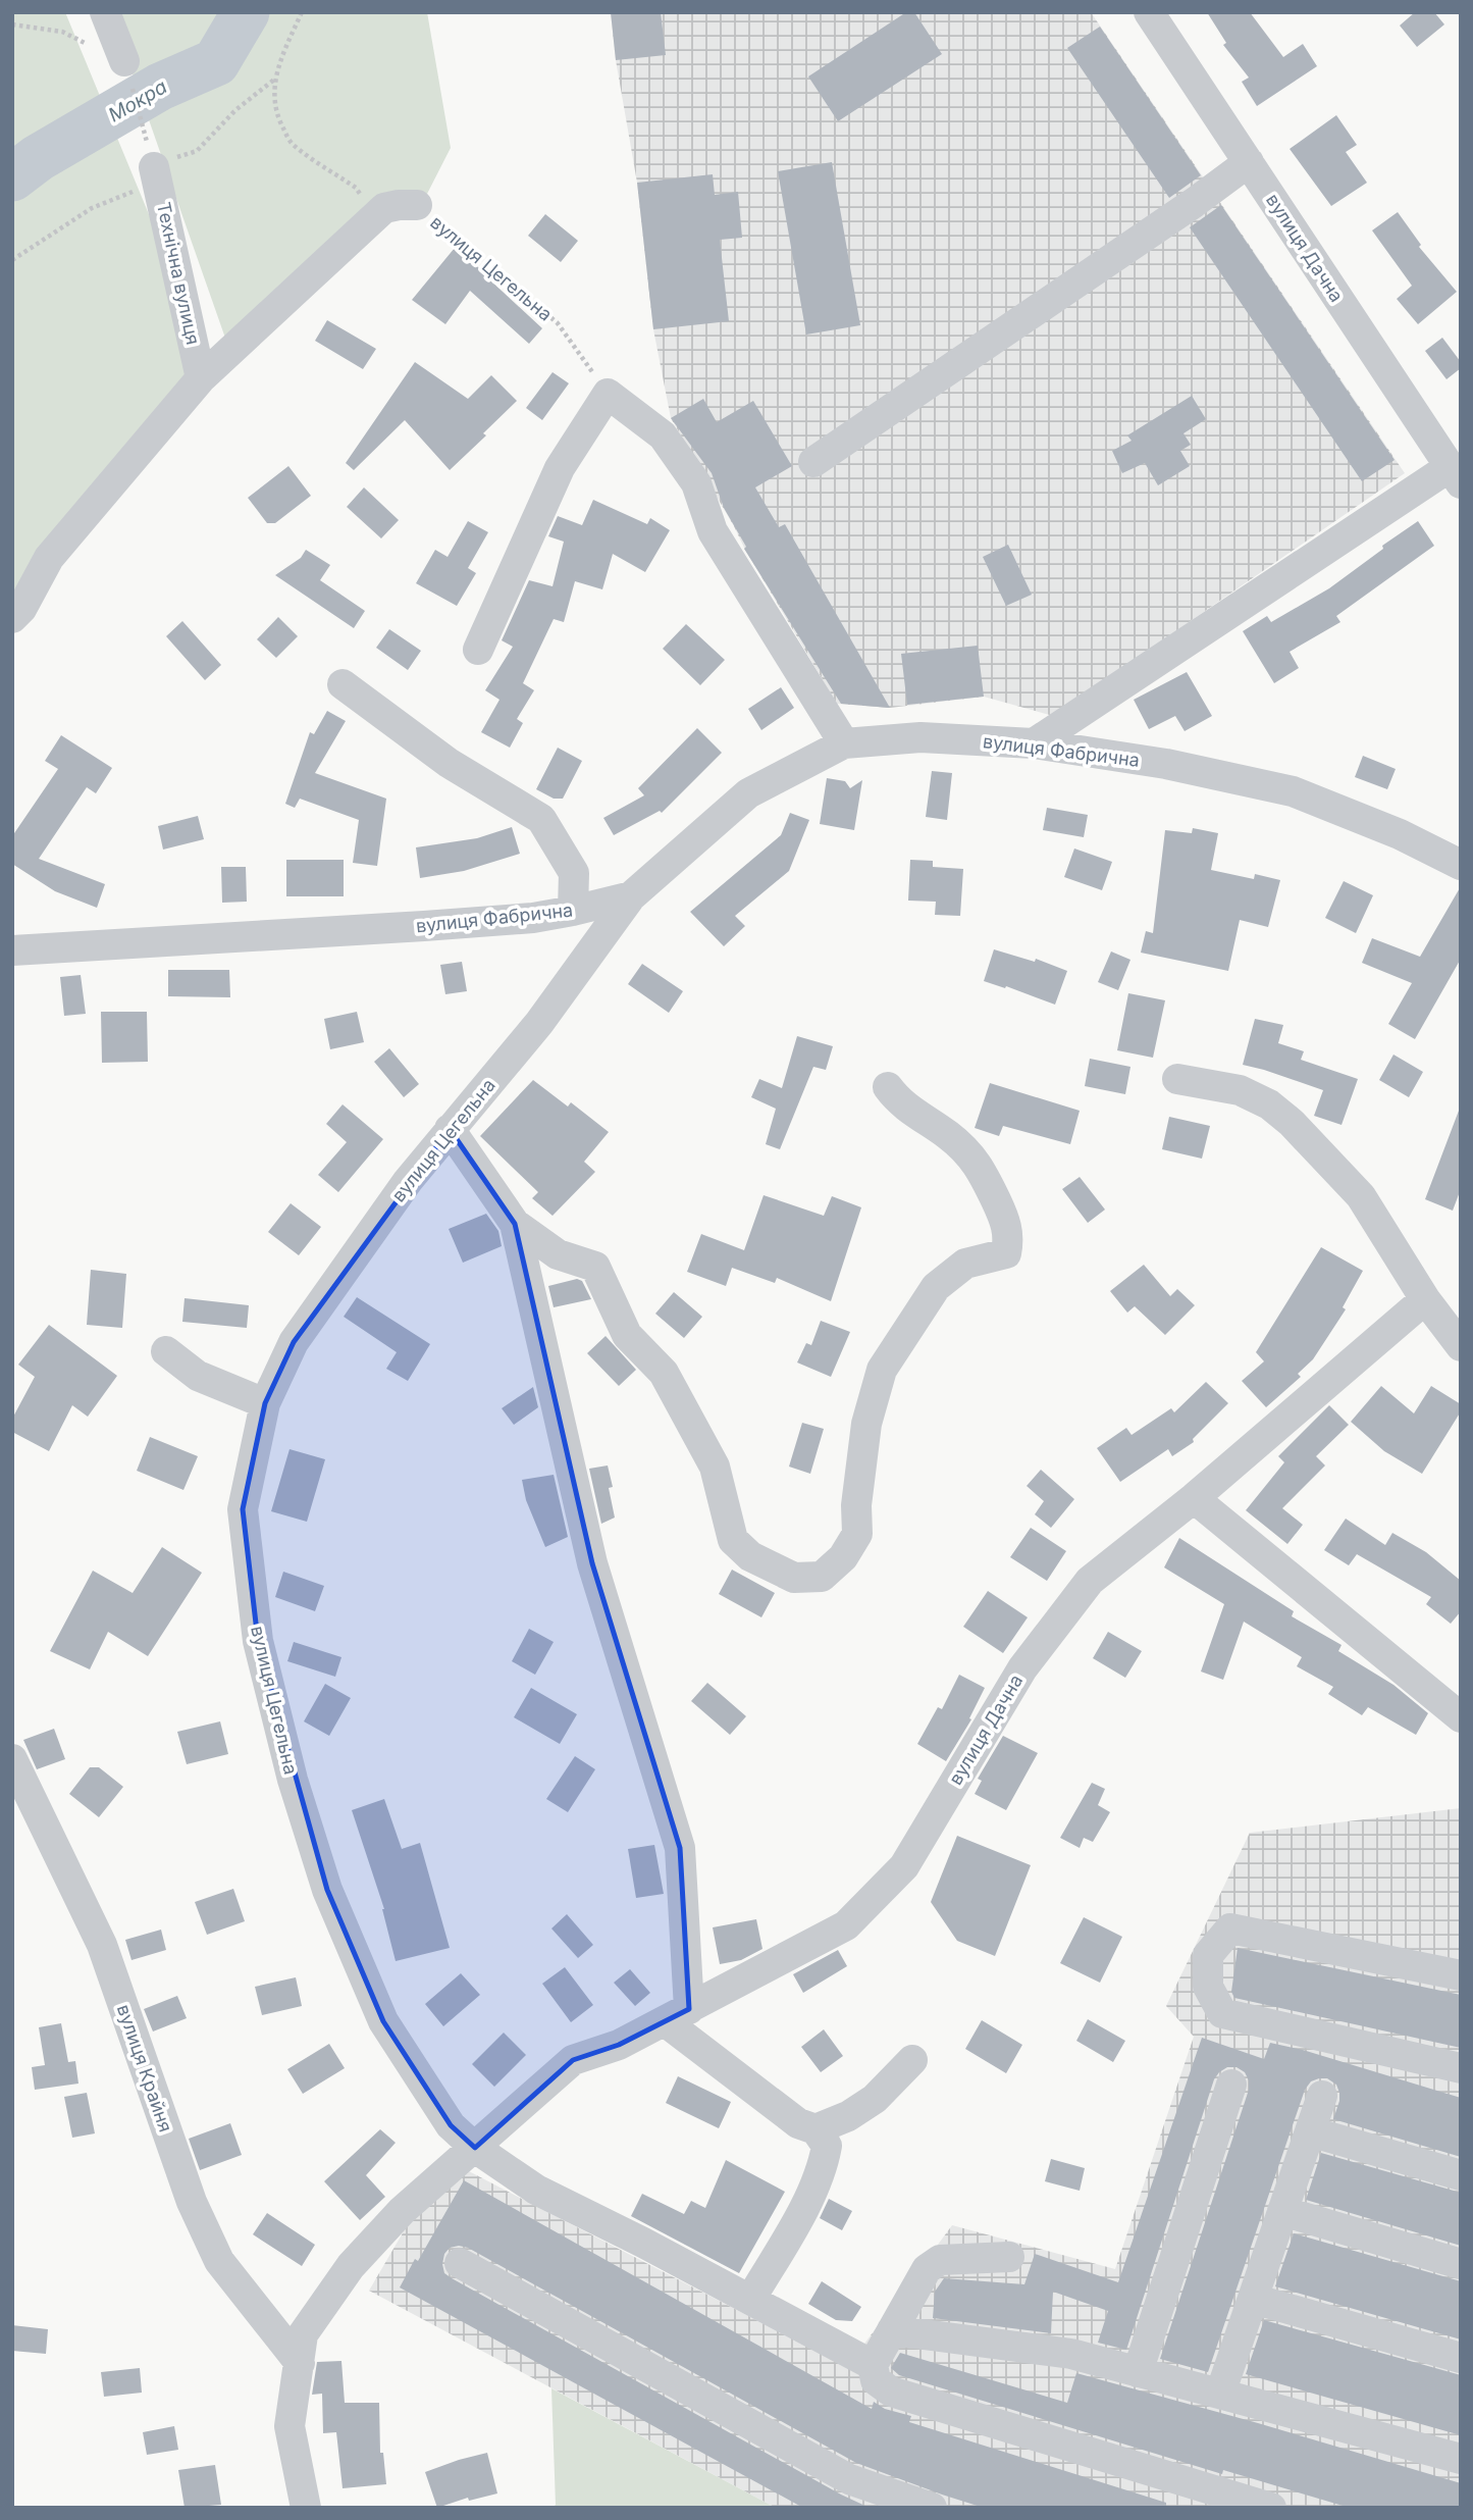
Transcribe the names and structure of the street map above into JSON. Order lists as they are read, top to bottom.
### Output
{
  "streets": {
    "street": [
      "вулиця Дачна",
      "вулиця Цегельна",
      "Технічна вулиця",
      "вулиця Фабрична",
      "вулиця Крайня"
    ]
  },
  "crossings": [
    ["вулиця Дачна", "вулиця Цегельна"],
    ["вулиця Цегельна", "Технічна вулиця"],
    ["вулиця Цегельна", "вулиця Фабрична"]
  ],
  "water": ["Мокра"]
}
